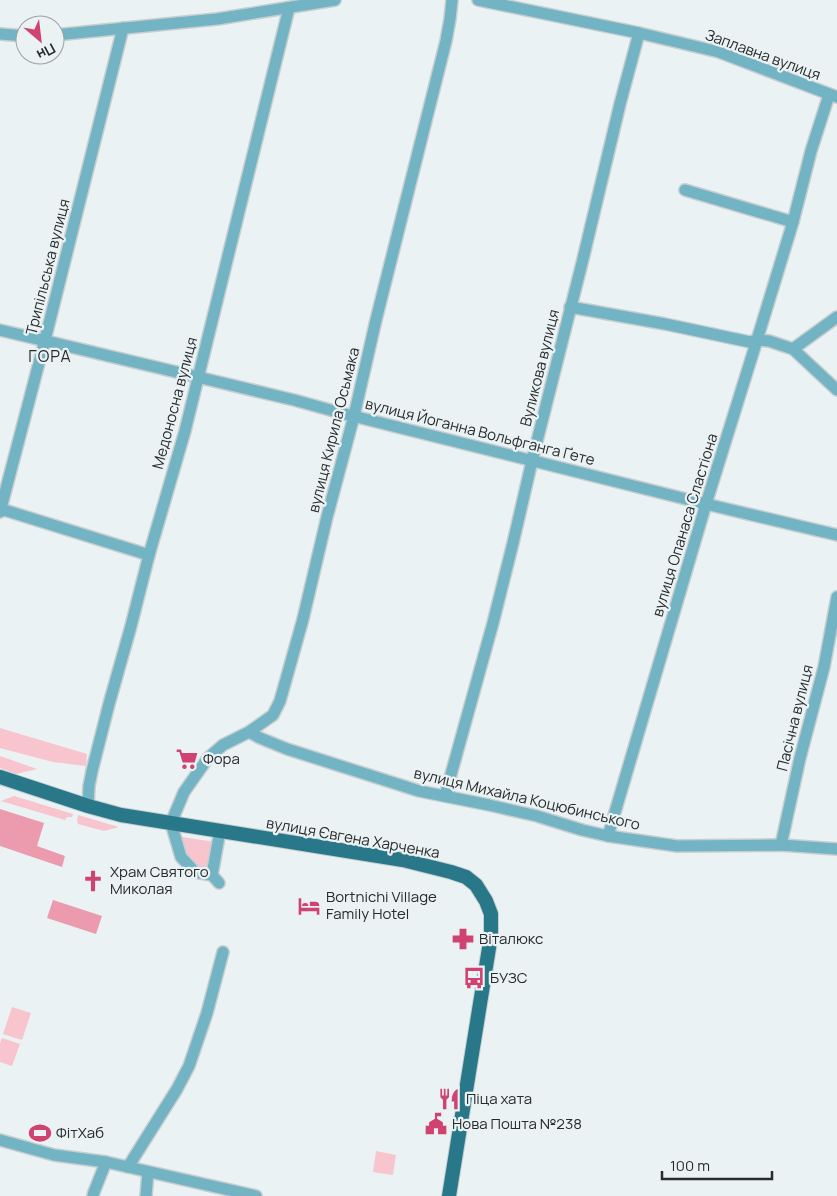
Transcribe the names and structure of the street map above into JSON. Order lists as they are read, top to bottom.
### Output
{
  "streets": {
    "main road": ["вулиця Євгена Харченка"],
    "street": [
      "Заплавна вулиця",
      "Трипільська вулиця",
      "Вуликова вулиця",
      "Медоносна вулиця",
      "вулиця Кирила Осьмака",
      "вулиця Йоганна Вольфганга Ґете",
      "вулиця Опанаса Сластіона",
      "Пасічна вулиця",
      "вулиця Михайла Коцюбинського"
    ]
  },
  "crossings": [
    ["Заплавна вулиця", "Вуликова вулиця"],
    ["Заплавна вулиця", "вулиця Опанаса Сластіона"],
    ["Трипільська вулиця", "вулиця Йоганна Вольфганга Ґете"],
    ["Вуликова вулиця", "вулиця Йоганна Вольфганга Ґете"],
    ["Вуликова вулиця", "вулиця Михайла Коцюбинського"],
    ["Медоносна вулиця", "вулиця Йоганна Вольфганга Ґете"],
    ["Медоносна вулиця", "вулиця Євгена Харченка"],
    ["вулиця Кирила Осьмака", "вулиця Йоганна Вольфганга Ґете"],
    ["вулиця Кирила Осьмака", "вулиця Михайла Коцюбинського"],
    ["вулиця Кирила Осьмака", "вулиця Євгена Харченка"],
    ["вулиця Йоганна Вольфганга Ґете", "вулиця Опанаса Сластіона"],
    ["вулиця Опанаса Сластіона", "вулиця Михайла Коцюбинського"],
    ["Пасічна вулиця", "вулиця Михайла Коцюбинського"]
  ],
  "districts": ["ГОРА"],
  "places": {
    "supermarket": ["Фора"],
    "church": ["Храм Святого Миколая"],
    "hotel": ["Bortnichi Village Family Hotel"],
    "pharmacy": ["Віталюкс"],
    "bus stop": ["БУЗС"],
    "restaurant": ["Піца хата"],
    "public building": ["Нова Пошта №238"],
    "sports": ["ФітХаб"]
  },
  "scale_bar": "100 m",
  "north": "bottom right"
}
